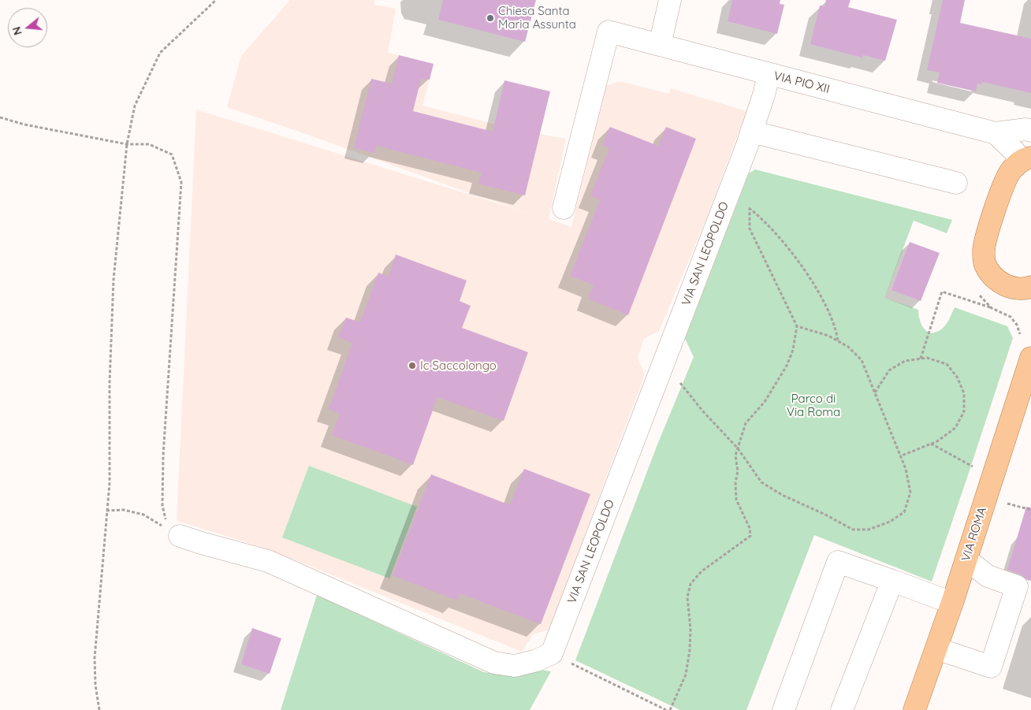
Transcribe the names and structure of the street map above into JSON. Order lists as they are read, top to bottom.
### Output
{
  "streets": {
    "main road": ["VIA ROMA"],
    "street": ["VIA PIO XII", "VIA SAN LEOPOLDO"]
  },
  "crossings": [
    ["VIA PIO XII", "VIA SAN LEOPOLDO"]
  ],
  "parks": ["Parco di Via Roma"],
  "places": ["Chiesa Santa Maria Assunta", "Ic Saccolongo"],
  "north": "left"
}
